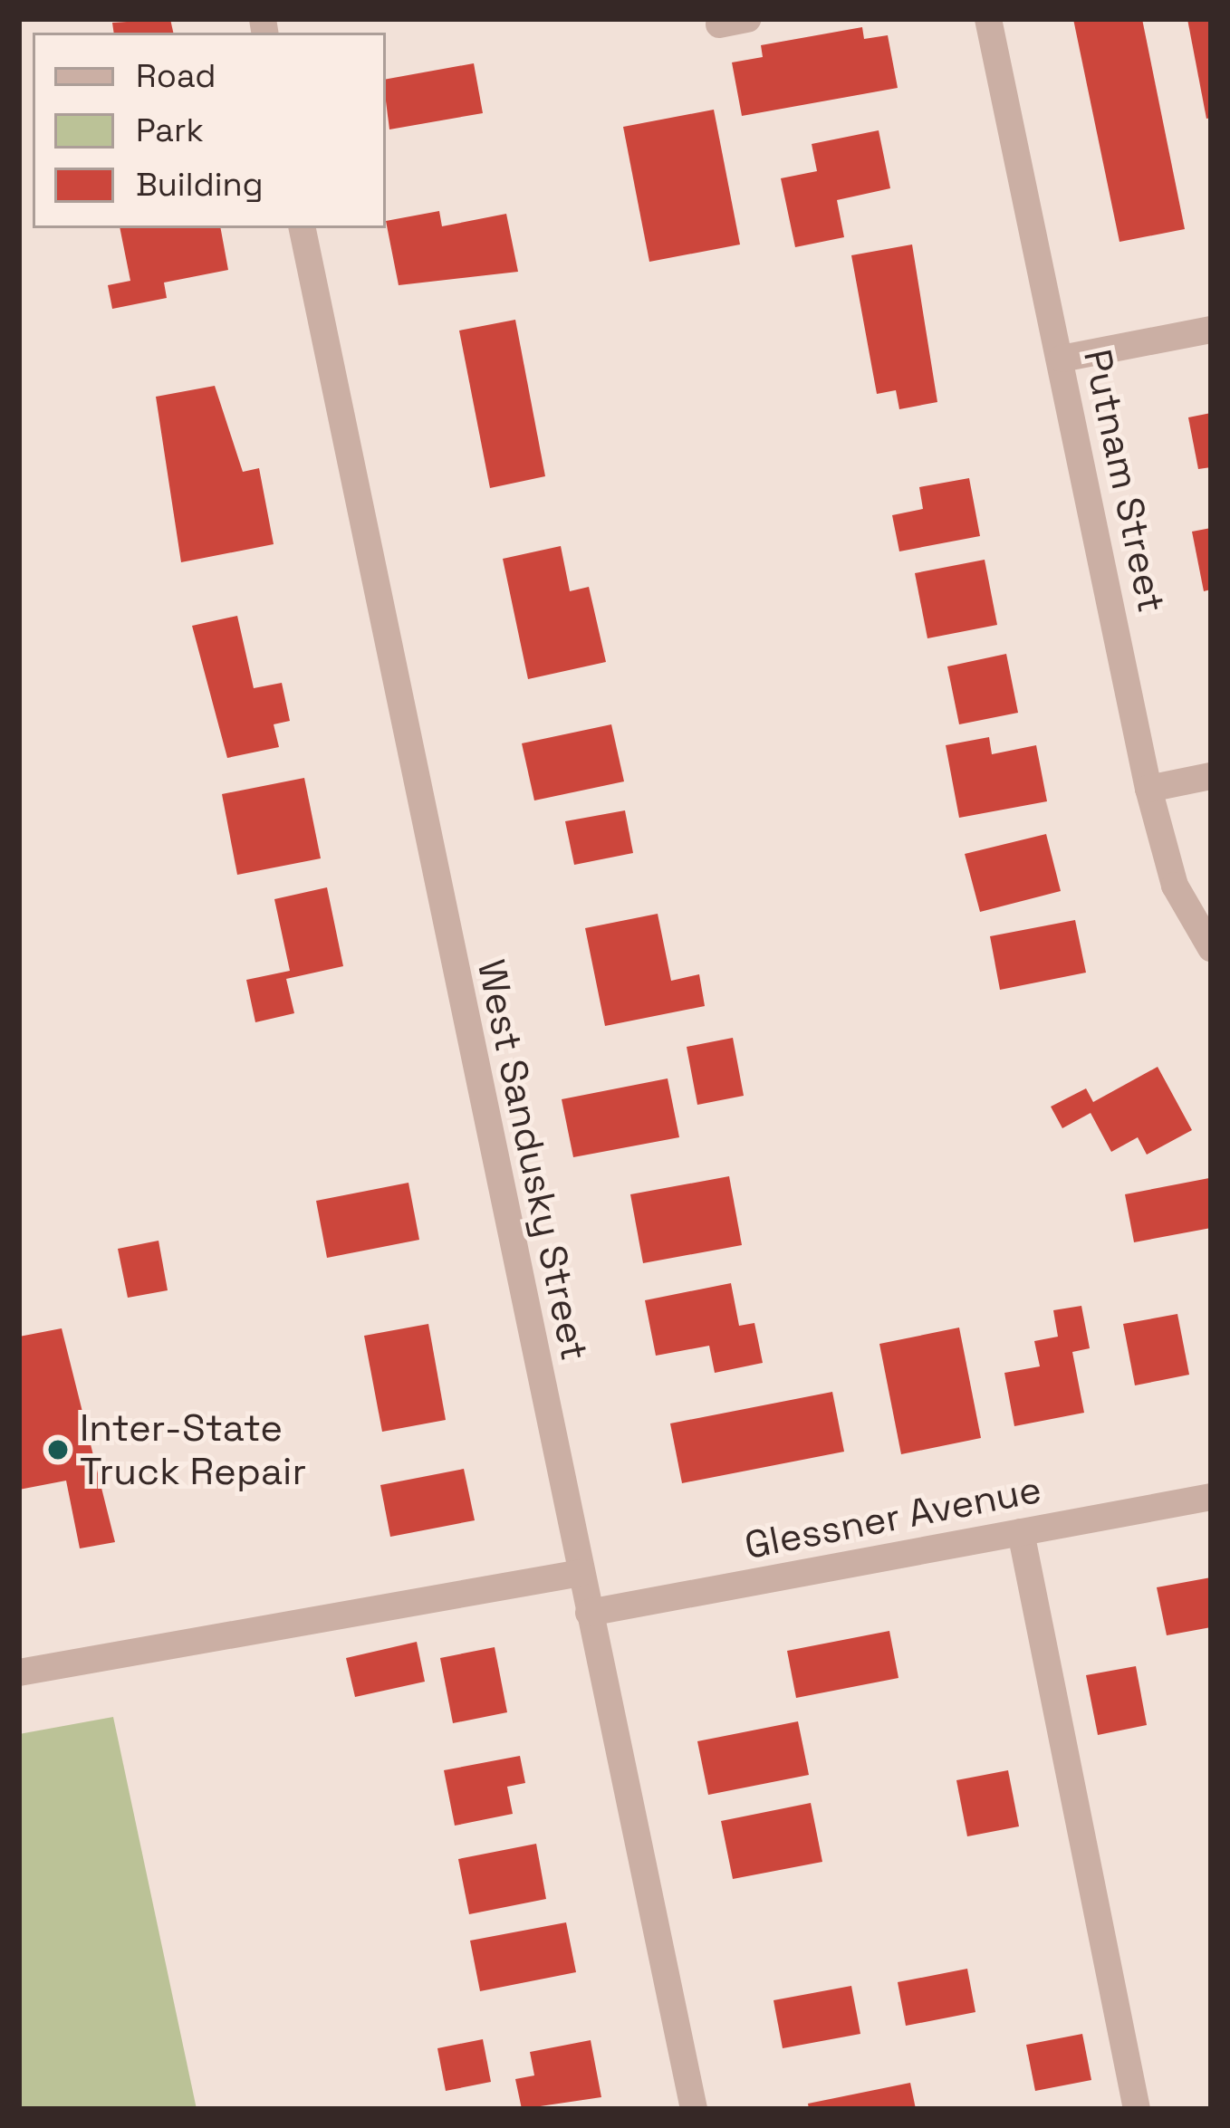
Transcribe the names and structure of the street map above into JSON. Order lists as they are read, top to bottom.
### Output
{
  "streets": {
    "street": ["Putnam Street", "West Sandusky Street", "Glessner Avenue"]
  },
  "crossings": [
    ["West Sandusky Street", "Glessner Avenue"]
  ],
  "places": ["Inter-State Truck Repair"],
  "legend": ["Road", "Park", "Building"]
}
